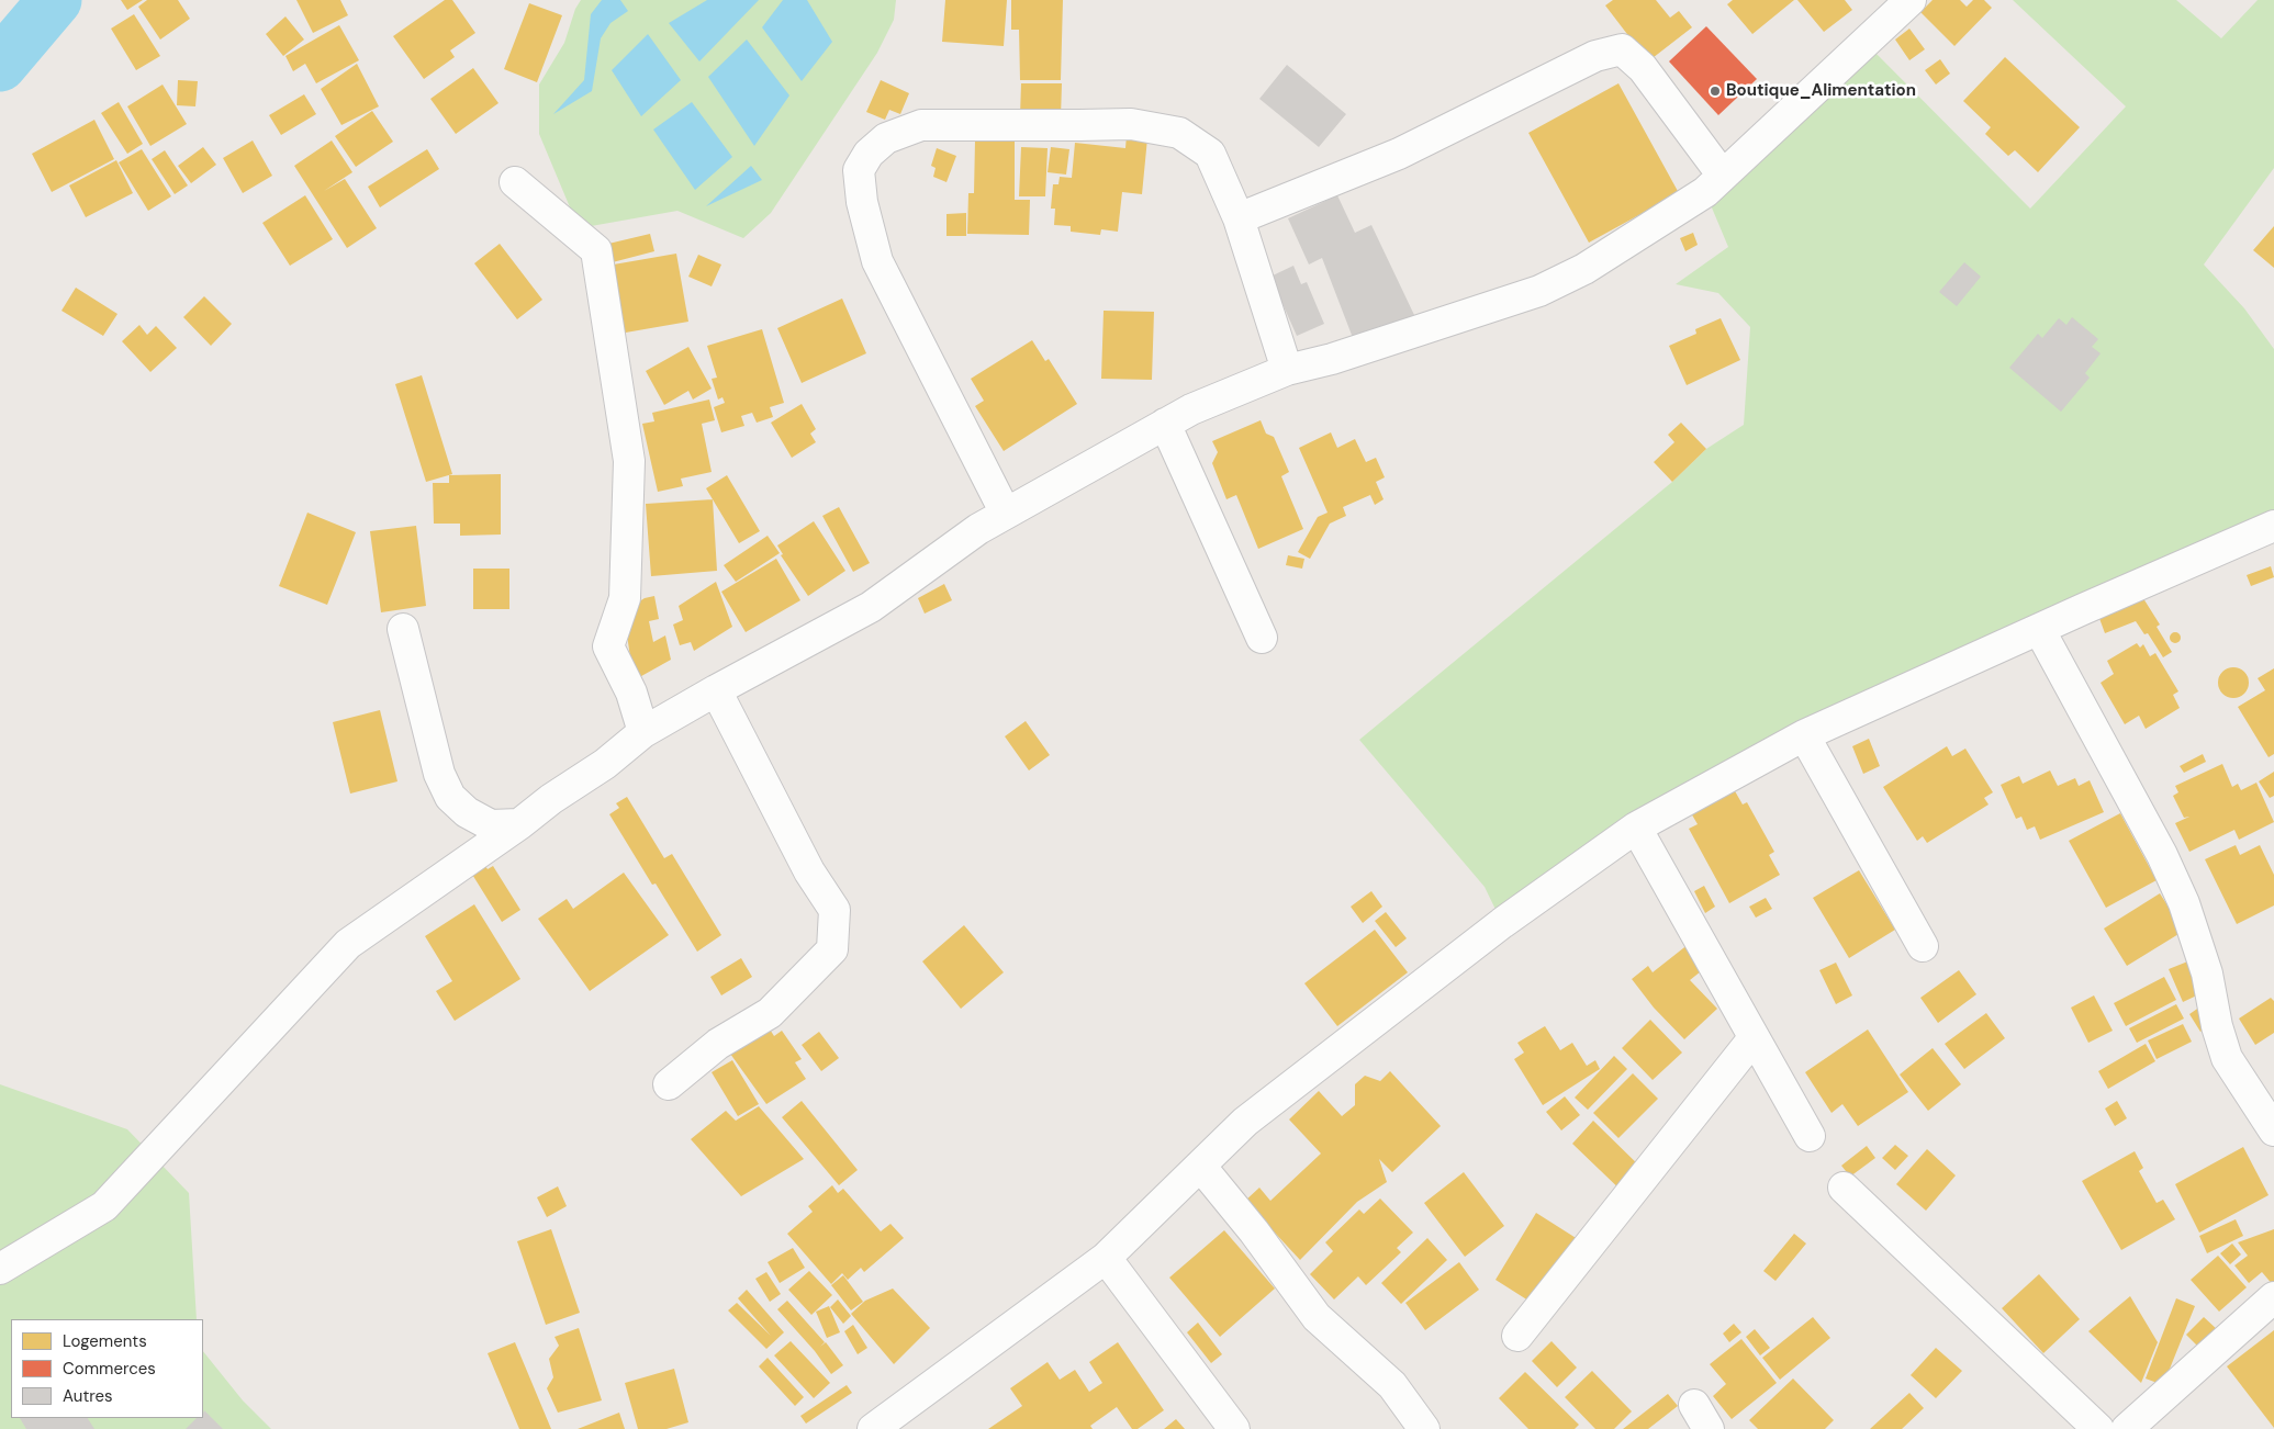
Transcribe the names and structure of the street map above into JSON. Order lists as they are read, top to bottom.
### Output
{
  "places": ["Boutique_Alimentation"],
  "legend": ["Logements", "Commerces", "Autres"]
}
